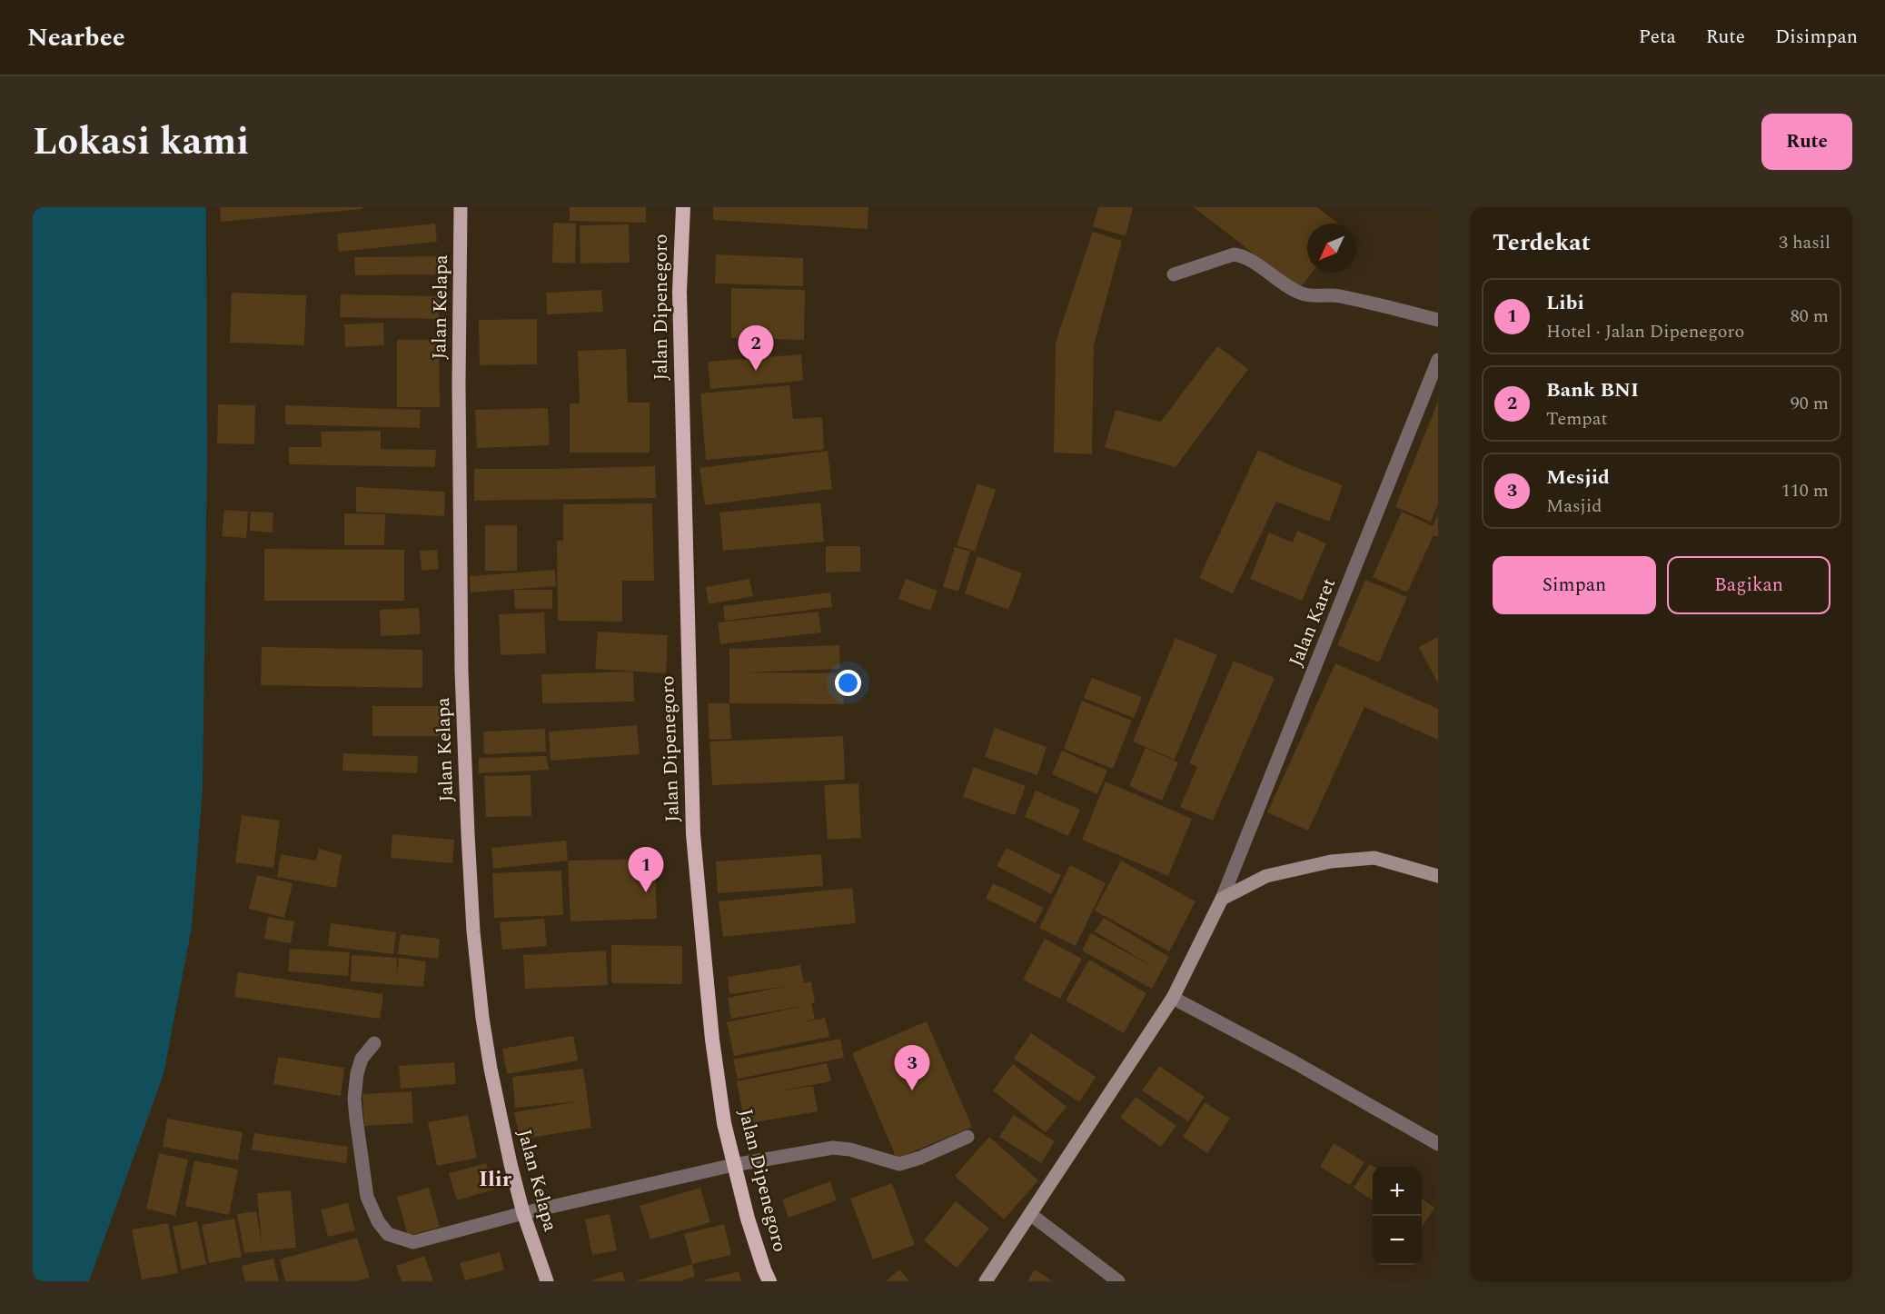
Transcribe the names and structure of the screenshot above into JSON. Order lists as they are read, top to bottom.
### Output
{
  "streets": {
    "highway": ["Jalan Dipenegoro"],
    "main road": ["Jalan Kelapa"],
    "street": ["Jalan Karet"]
  },
  "districts": ["Ilir"],
  "north": "bottom left",
  "page": {
    "header": "Nearbee",
    "nav": ["Peta", "Rute", "Disimpan"],
    "title": "Lokasi kami",
    "buttons": [
      "Rute",
      ["Simpan", "Bagikan"]
    ],
    "heading": ["Terdekat", "3 hasil"],
    "list": [
      {
        "mark": "1",
        "name": "Libi",
        "note": "Hotel · Jalan Dipenegoro",
        "value": "80 m"
      },
      {
        "mark": "2",
        "name": "Bank BNI",
        "note": "Tempat",
        "value": "90 m"
      },
      {
        "mark": "3",
        "name": "Mesjid",
        "note": "Masjid",
        "value": "110 m"
      }
    ],
    "pins": ["2", "1", "3"],
    "map_buttons": ["+", "−"]
  }
}
